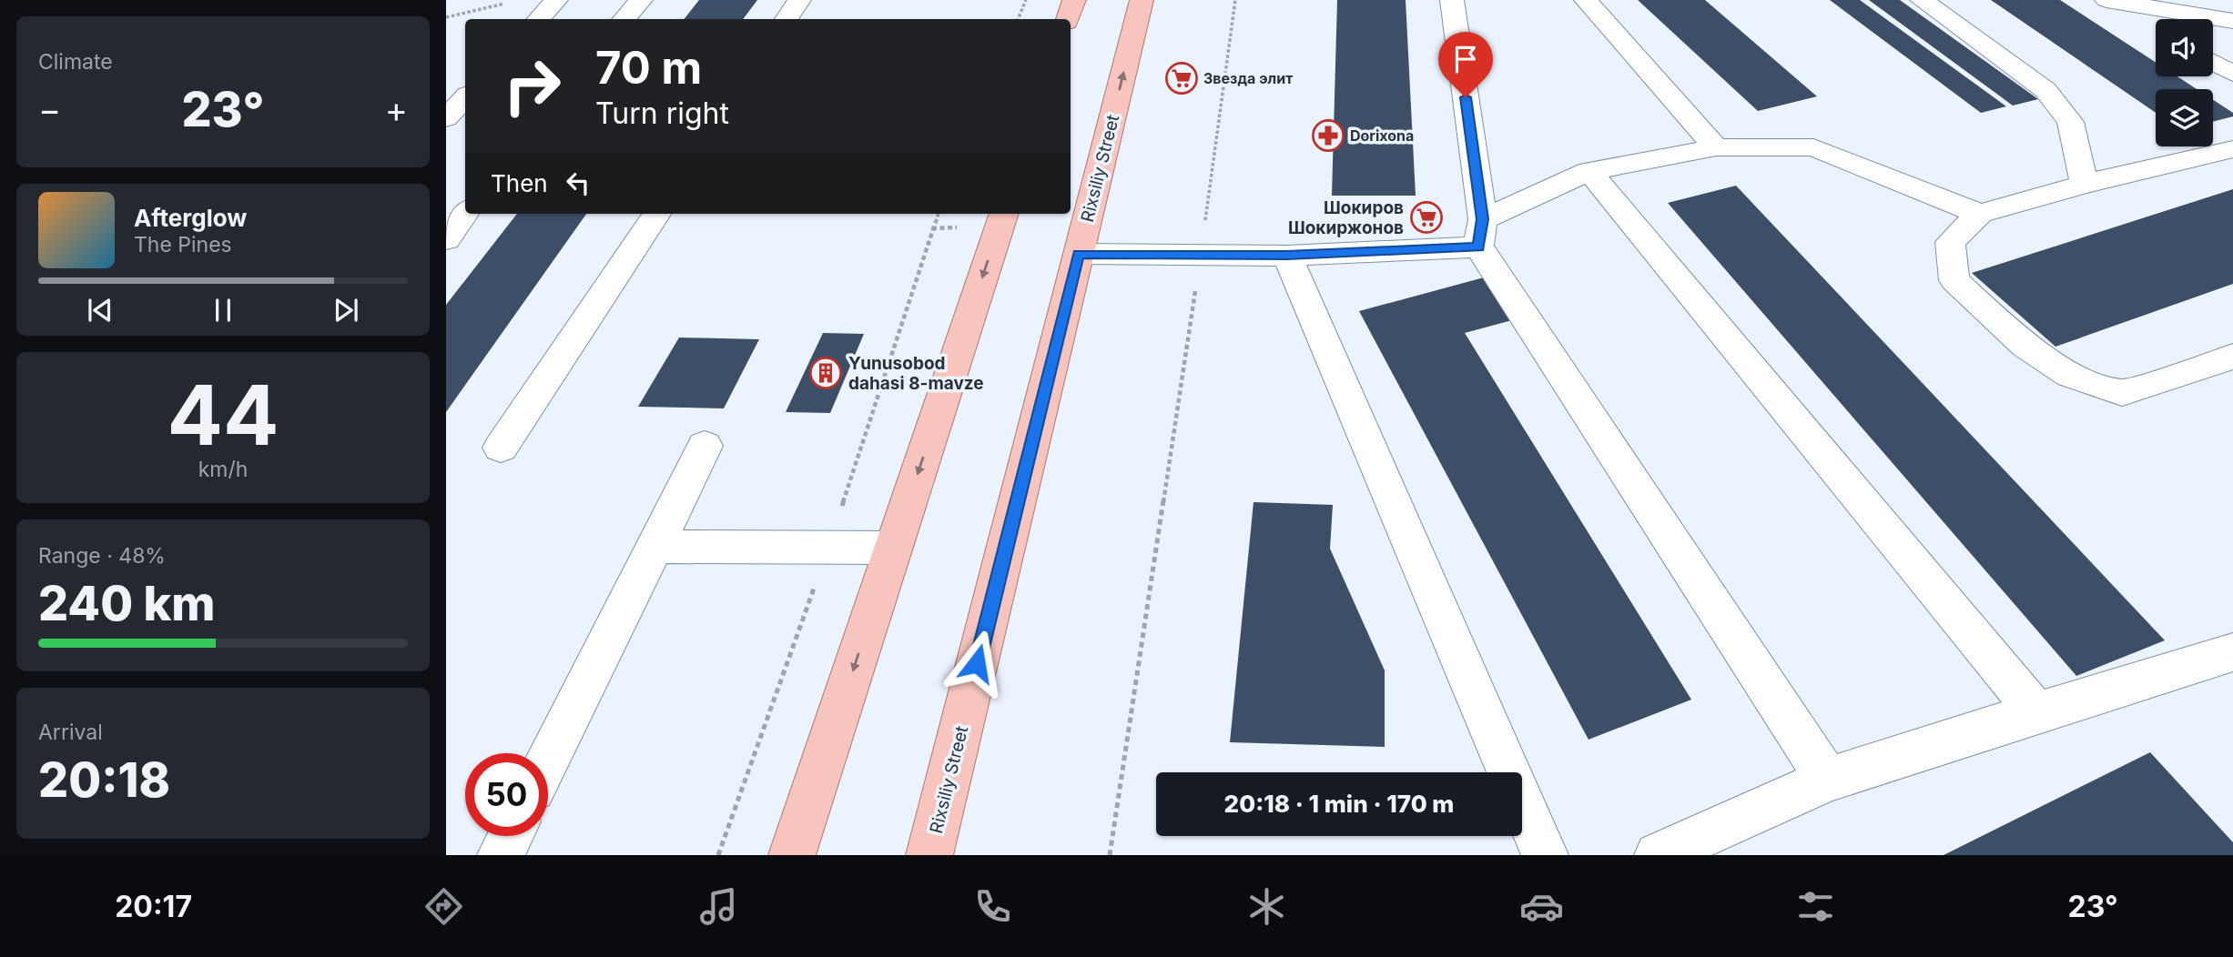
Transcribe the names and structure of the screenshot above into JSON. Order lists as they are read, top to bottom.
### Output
{
  "streets": {
    "main road": ["Rixsiliy Street"]
  },
  "places": {
    "supermarket": ["Звезда элит", "Шокиров Шокиржонов"],
    "pharmacy": ["Dorixona"],
    "building": ["Yunusobod dahasi 8-mavze"]
  },
  "page": {
    "tile": [
      "Climate",
      ["44", "km/h"],
      ["Range · 48%", "240 km"],
      ["Arrival", "20:18"]
    ],
    "turn": ["70 m", "Turn right"],
    "heat": ["−", "23°", "+"],
    "then": "Then",
    "song": ["Afterglow", "The Pines"],
    "limit": "50",
    "trip": "20:18 · 1 min · 170 m",
    "tabs": ["20:17", "23°"]
  }
}
